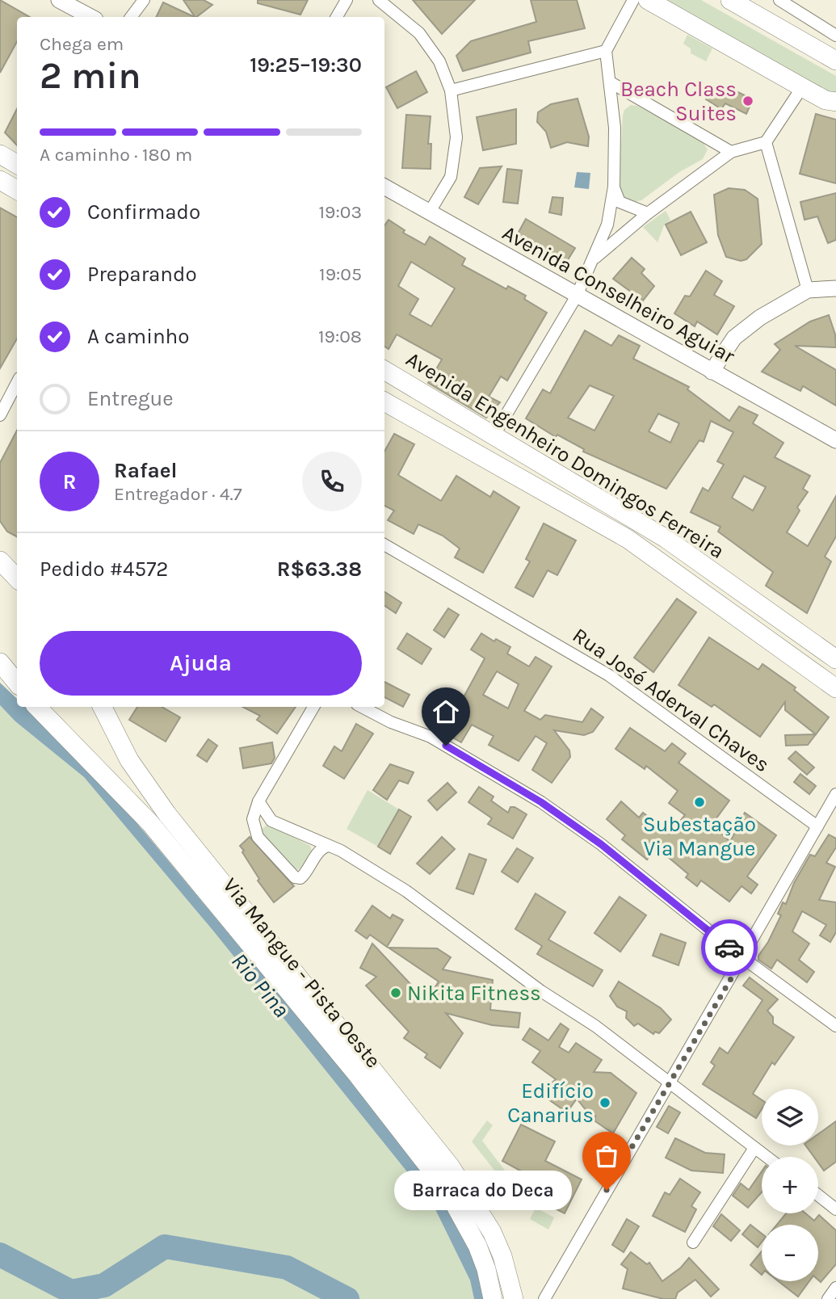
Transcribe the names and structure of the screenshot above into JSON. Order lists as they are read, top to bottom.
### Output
{
  "streets": {
    "main road": ["Avenida Conselheiro Aguiar", "Avenida Engenheiro Domingos Ferreira", "Via Mangue - Pista Oeste"],
    "street": ["Rua José Aderval Chaves"]
  },
  "water": ["Rio Pina"],
  "places": [
    "Beach Class Suites",
    "Subestação Via Mangue",
    "Nikita Fitness",
    "Edifício Canarius",
    "Barraca do Deca"
  ],
  "page": {
    "heading": ["2 min", "Chega em", "19:25–19:30"],
    "panel": [
      "Rafael",
      "Entregador · 4.7",
      "Pedido #4572",
      "R$63.38"
    ],
    "bar": "A caminho · 180 m",
    "list": [
      ["Confirmado", "19:03"],
      ["Preparando", "19:05"],
      ["A caminho", "19:08"],
      "Entregue"
    ],
    "round": "R",
    "buttons": "Ajuda",
    "map_buttons": ["+", "−"],
    "bubble": "Barraca do Deca"
  }
}
